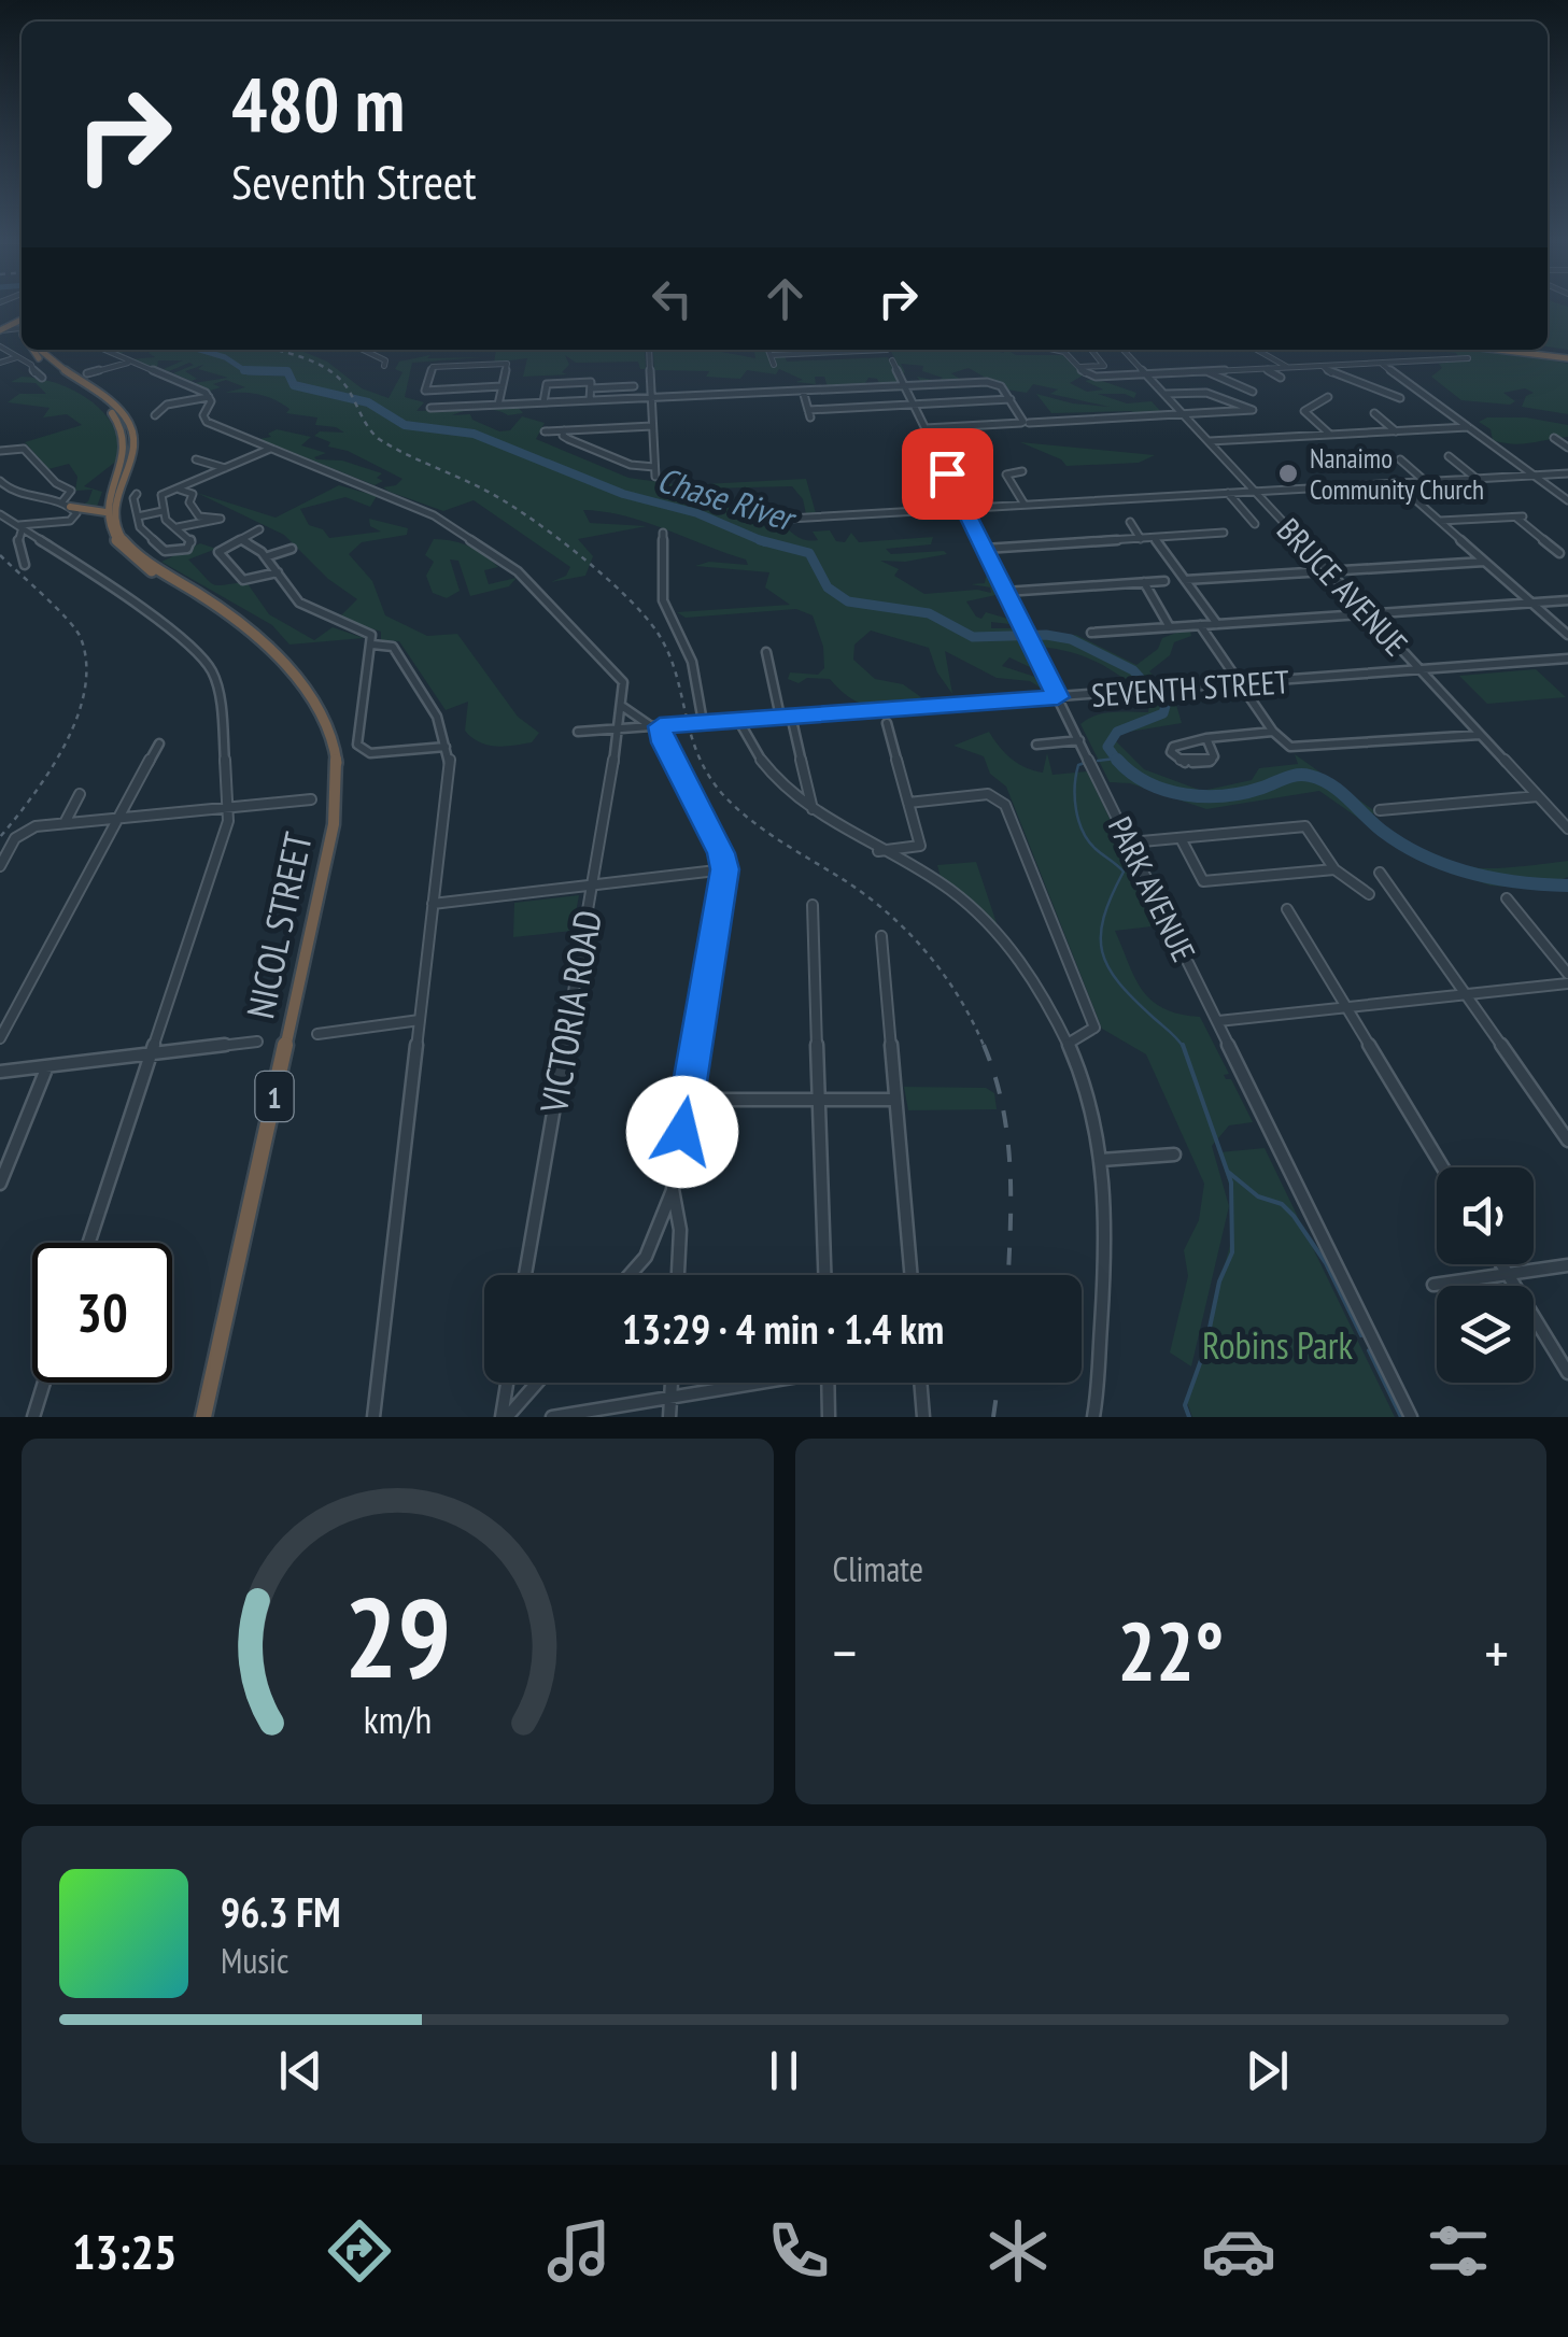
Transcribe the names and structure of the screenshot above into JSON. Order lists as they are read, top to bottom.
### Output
{
  "streets": {
    "highway": ["NICOL STREET", "1"],
    "street": [
      "BRUCE AVENUE",
      "SEVENTH STREET",
      "PARK AVENUE",
      "VICTORIA ROAD"
    ]
  },
  "crossings": [
    ["BRUCE AVENUE", "SEVENTH STREET"],
    ["SEVENTH STREET", "PARK AVENUE"],
    ["SEVENTH STREET", "VICTORIA ROAD"],
    ["NICOL STREET", "1"]
  ],
  "water": ["Chase River"],
  "parks": ["Robins Park"],
  "places": ["Nanaimo Community Church"],
  "page": {
    "turn": ["480 m", "Seventh Street"],
    "limit": "30",
    "trip": "13:29 · 4 min · 1.4 km",
    "tile": "Climate",
    "heat": ["−", "22°", "+"],
    "song": ["96.3 FM", "Music"],
    "tabs": "13:25",
    "gauge": ["29", "km/h"]
  }
}
